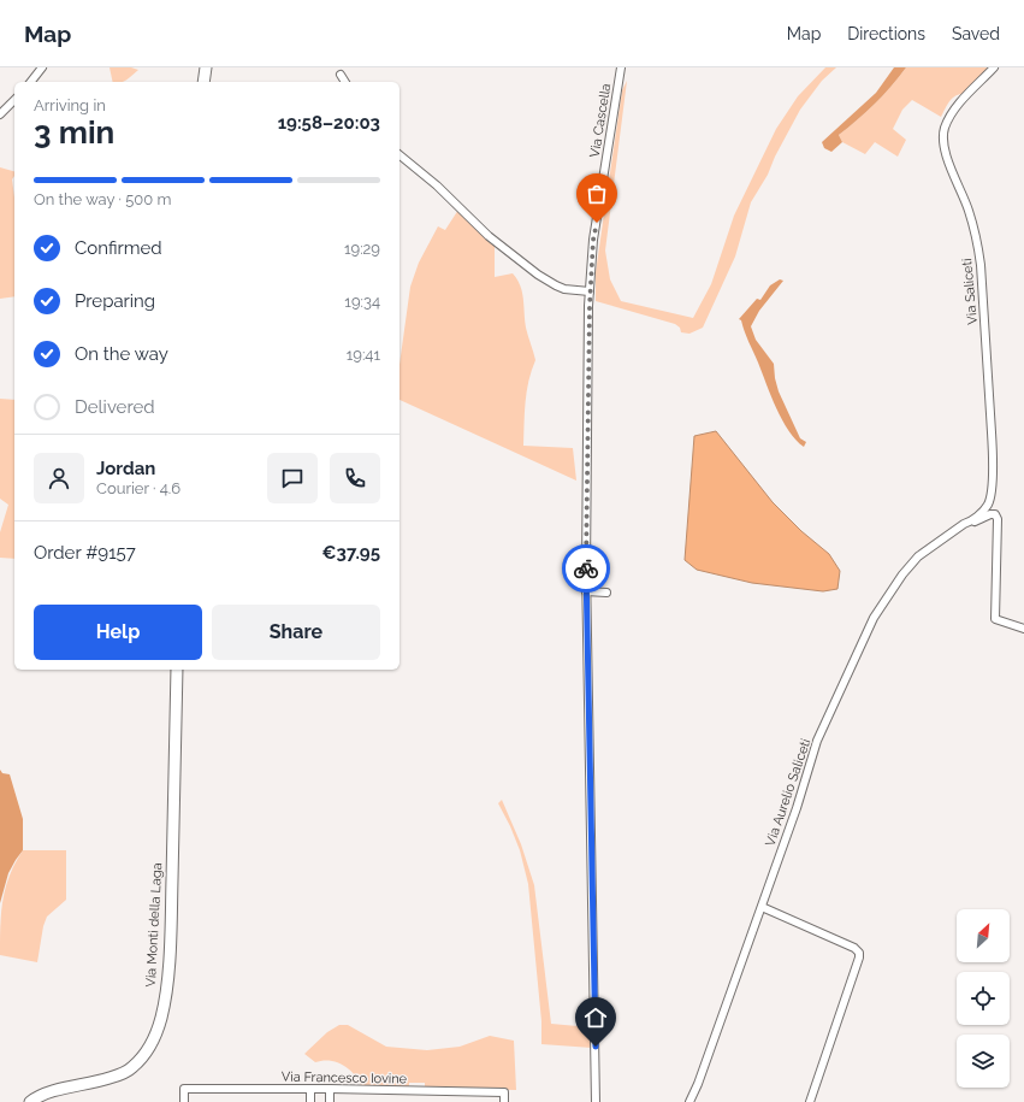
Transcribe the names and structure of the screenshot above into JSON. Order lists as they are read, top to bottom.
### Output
{
  "streets": {
    "street": [
      "Via Cascella",
      "Via Saliceti",
      "Via Aurelio Saliceti",
      "Via Monti della Laga",
      "Via Francesco Iovine"
    ]
  },
  "crossings": [
    ["Via Saliceti", "Via Aurelio Saliceti"]
  ],
  "north": "top right",
  "page": {
    "header": "Map",
    "nav": ["Map", "Directions", "Saved"],
    "heading": ["3 min", "Arriving in", "19:58–20:03"],
    "panel": [
      "Jordan",
      "Courier · 4.6",
      "Order #9157",
      "€37.95"
    ],
    "bar": "On the way · 500 m",
    "list": [
      ["Confirmed", "19:29"],
      ["Preparing", "19:34"],
      ["On the way", "19:41"],
      "Delivered"
    ],
    "buttons": ["Help", "Share"]
  }
}
